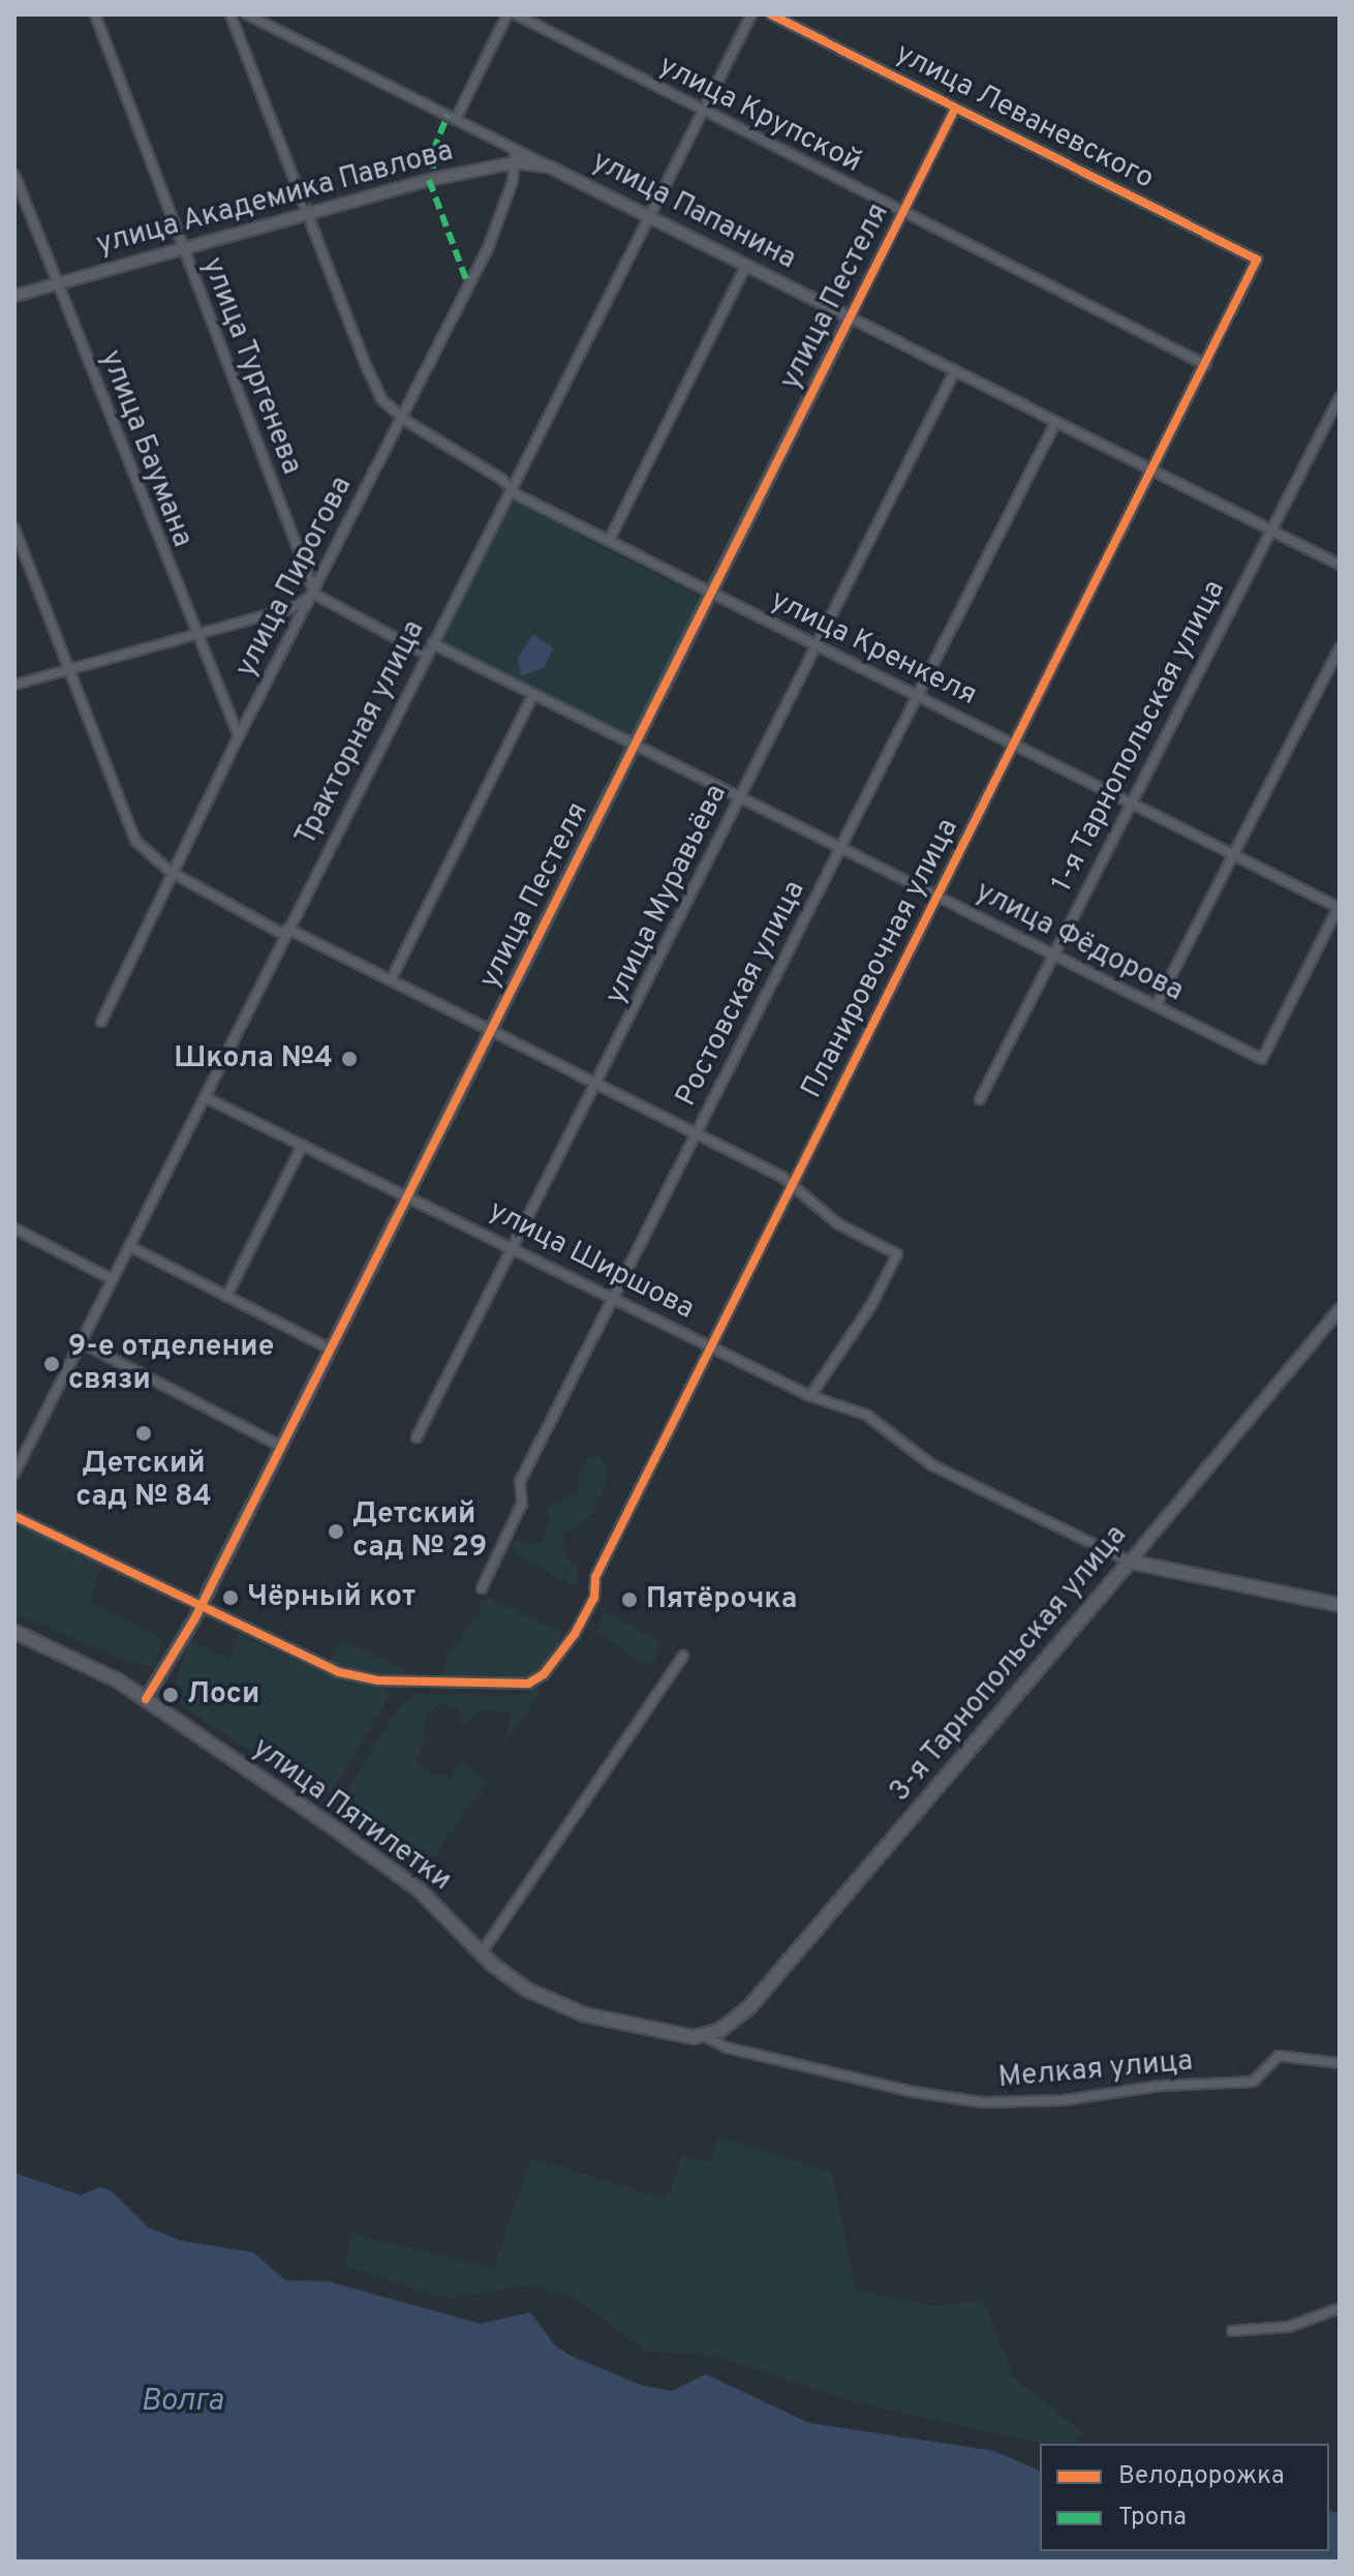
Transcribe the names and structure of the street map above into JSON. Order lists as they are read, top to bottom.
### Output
{
  "streets": {
    "main road": ["3-я Тарнопольская улица", "улица Пятилетки"],
    "street": [
      "улица Крупской",
      "улица Леваневского",
      "улица Академика Павлова",
      "улица Папанина",
      "улица Пестеля",
      "улица Тургенева",
      "улица Баумана",
      "улица Пирогова",
      "улица Кренкеля",
      "Тракторная улица",
      "1-я Тарнопольская улица",
      "улица Муравьёва",
      "улица Фёдорова",
      "Планировочная улица",
      "Ростовская улица",
      "улица Ширшова",
      "Мелкая улица"
    ]
  },
  "crossings": [
    ["улица Крупской", "улица Пестеля"],
    ["улица Крупской", "Тракторная улица"],
    ["улица Крупской", "Планировочная улица"],
    ["улица Леваневского", "улица Пестеля"],
    ["улица Леваневского", "Планировочная улица"],
    ["улица Академика Павлова", "улица Папанина"],
    ["улица Академика Павлова", "улица Тургенева"],
    ["улица Академика Павлова", "улица Баумана"],
    ["улица Академика Павлова", "улица Пирогова"],
    ["улица Академика Павлова", "улица Кренкеля"],
    ["улица Папанина", "улица Пестеля"],
    ["улица Папанина", "Тракторная улица"],
    ["улица Папанина", "1-я Тарнопольская улица"],
    ["улица Папанина", "улица Муравьёва"],
    ["улица Папанина", "Планировочная улица"],
    ["улица Папанина", "Ростовская улица"],
    ["улица Пестеля", "улица Кренкеля"],
    ["улица Пестеля", "улица Фёдорова"],
    ["улица Пестеля", "Планировочная улица"],
    ["улица Пестеля", "улица Ширшова"],
    ["улица Пестеля", "улица Пятилетки"],
    ["улица Тургенева", "улица Пирогова"],
    ["улица Баумана", "улица Пирогова"],
    ["улица Пирогова", "улица Кренкеля"],
    ["улица Кренкеля", "Тракторная улица"],
    ["улица Кренкеля", "1-я Тарнопольская улица"],
    ["улица Кренкеля", "улица Муравьёва"],
    ["улица Кренкеля", "улица Фёдорова"],
    ["улица Кренкеля", "Планировочная улица"],
    ["улица Кренкеля", "Ростовская улица"],
    ["Тракторная улица", "улица Фёдорова"],
    ["Тракторная улица", "улица Ширшова"],
    ["1-я Тарнопольская улица", "улица Фёдорова"],
    ["улица Муравьёва", "улица Фёдорова"],
    ["улица Муравьёва", "улица Ширшова"],
    ["улица Фёдорова", "Планировочная улица"],
    ["улица Фёдорова", "Ростовская улица"],
    ["Планировочная улица", "улица Ширшова"],
    ["Ростовская улица", "улица Ширшова"],
    ["улица Ширшова", "3-я Тарнопольская улица"],
    ["3-я Тарнопольская улица", "улица Пятилетки"],
    ["3-я Тарнопольская улица", "Мелкая улица"],
    ["улица Пятилетки", "Мелкая улица"]
  ],
  "water": ["Волга"],
  "places": [
    "Школа №4",
    "9-е отделение связи",
    "Детский сад № 84",
    "Детский сад № 29",
    "Чёрный кот",
    "Пятёрочка",
    "Лоси"
  ],
  "legend": ["Велодорожка", "Тропа"]
}
